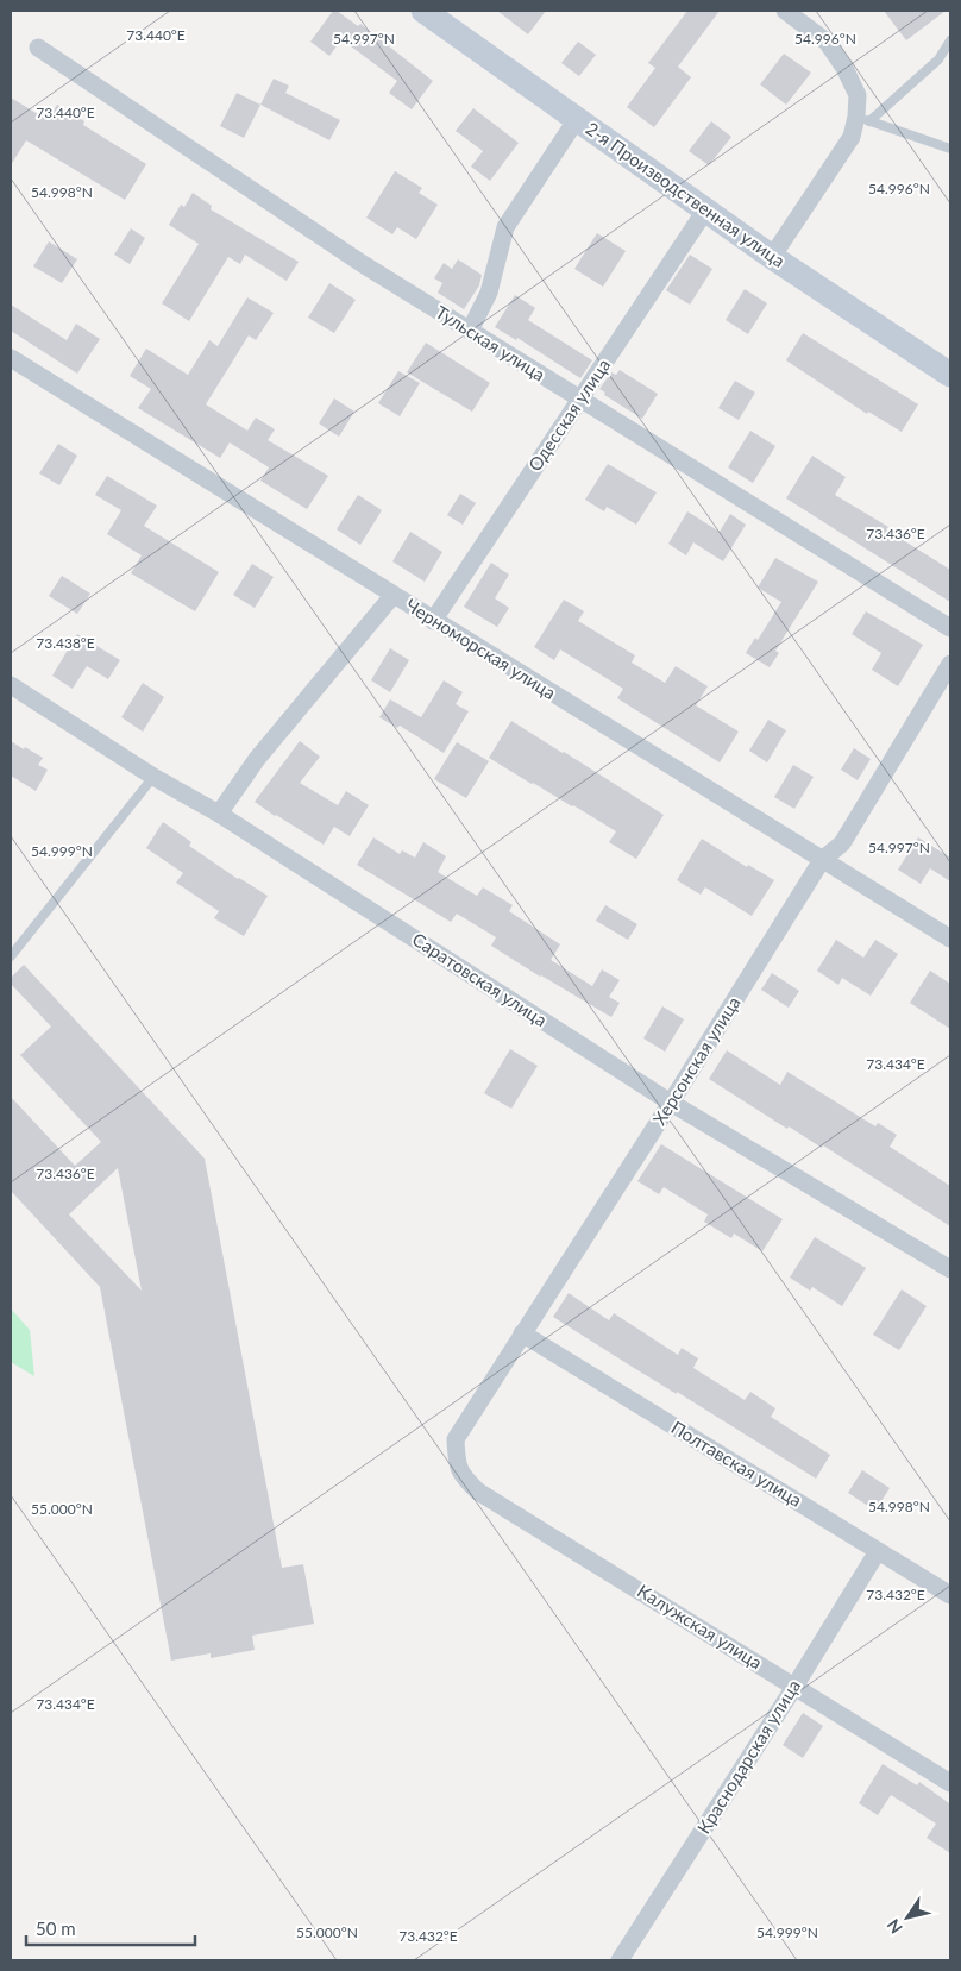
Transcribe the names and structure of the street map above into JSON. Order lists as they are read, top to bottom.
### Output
{
  "streets": {
    "street": [
      "2-я Производственная улица",
      "Тульская улица",
      "Одесская улица",
      "Черноморская улица",
      "Саратовская улица",
      "Херсонская улица",
      "Полтавская улица",
      "Калужская улица",
      "Краснодарская улица"
    ]
  },
  "crossings": [
    ["2-я Производственная улица", "Одесская улица"],
    ["Тульская улица", "Одесская улица"],
    ["Одесская улица", "Черноморская улица"],
    ["Черноморская улица", "Херсонская улица"],
    ["Саратовская улица", "Херсонская улица"],
    ["Херсонская улица", "Полтавская улица"],
    ["Херсонская улица", "Калужская улица"],
    ["Полтавская улица", "Краснодарская улица"],
    ["Калужская улица", "Краснодарская улица"]
  ],
  "scale_bar": "50 m",
  "north": "bottom left",
  "coordinates": [
    "73.440°E",
    "54.996°N",
    "54.997°N",
    "54.998°N",
    "73.436°E",
    "73.438°E",
    "54.999°N",
    "73.434°E",
    "55.000°N",
    "73.432°E"
  ]
}
